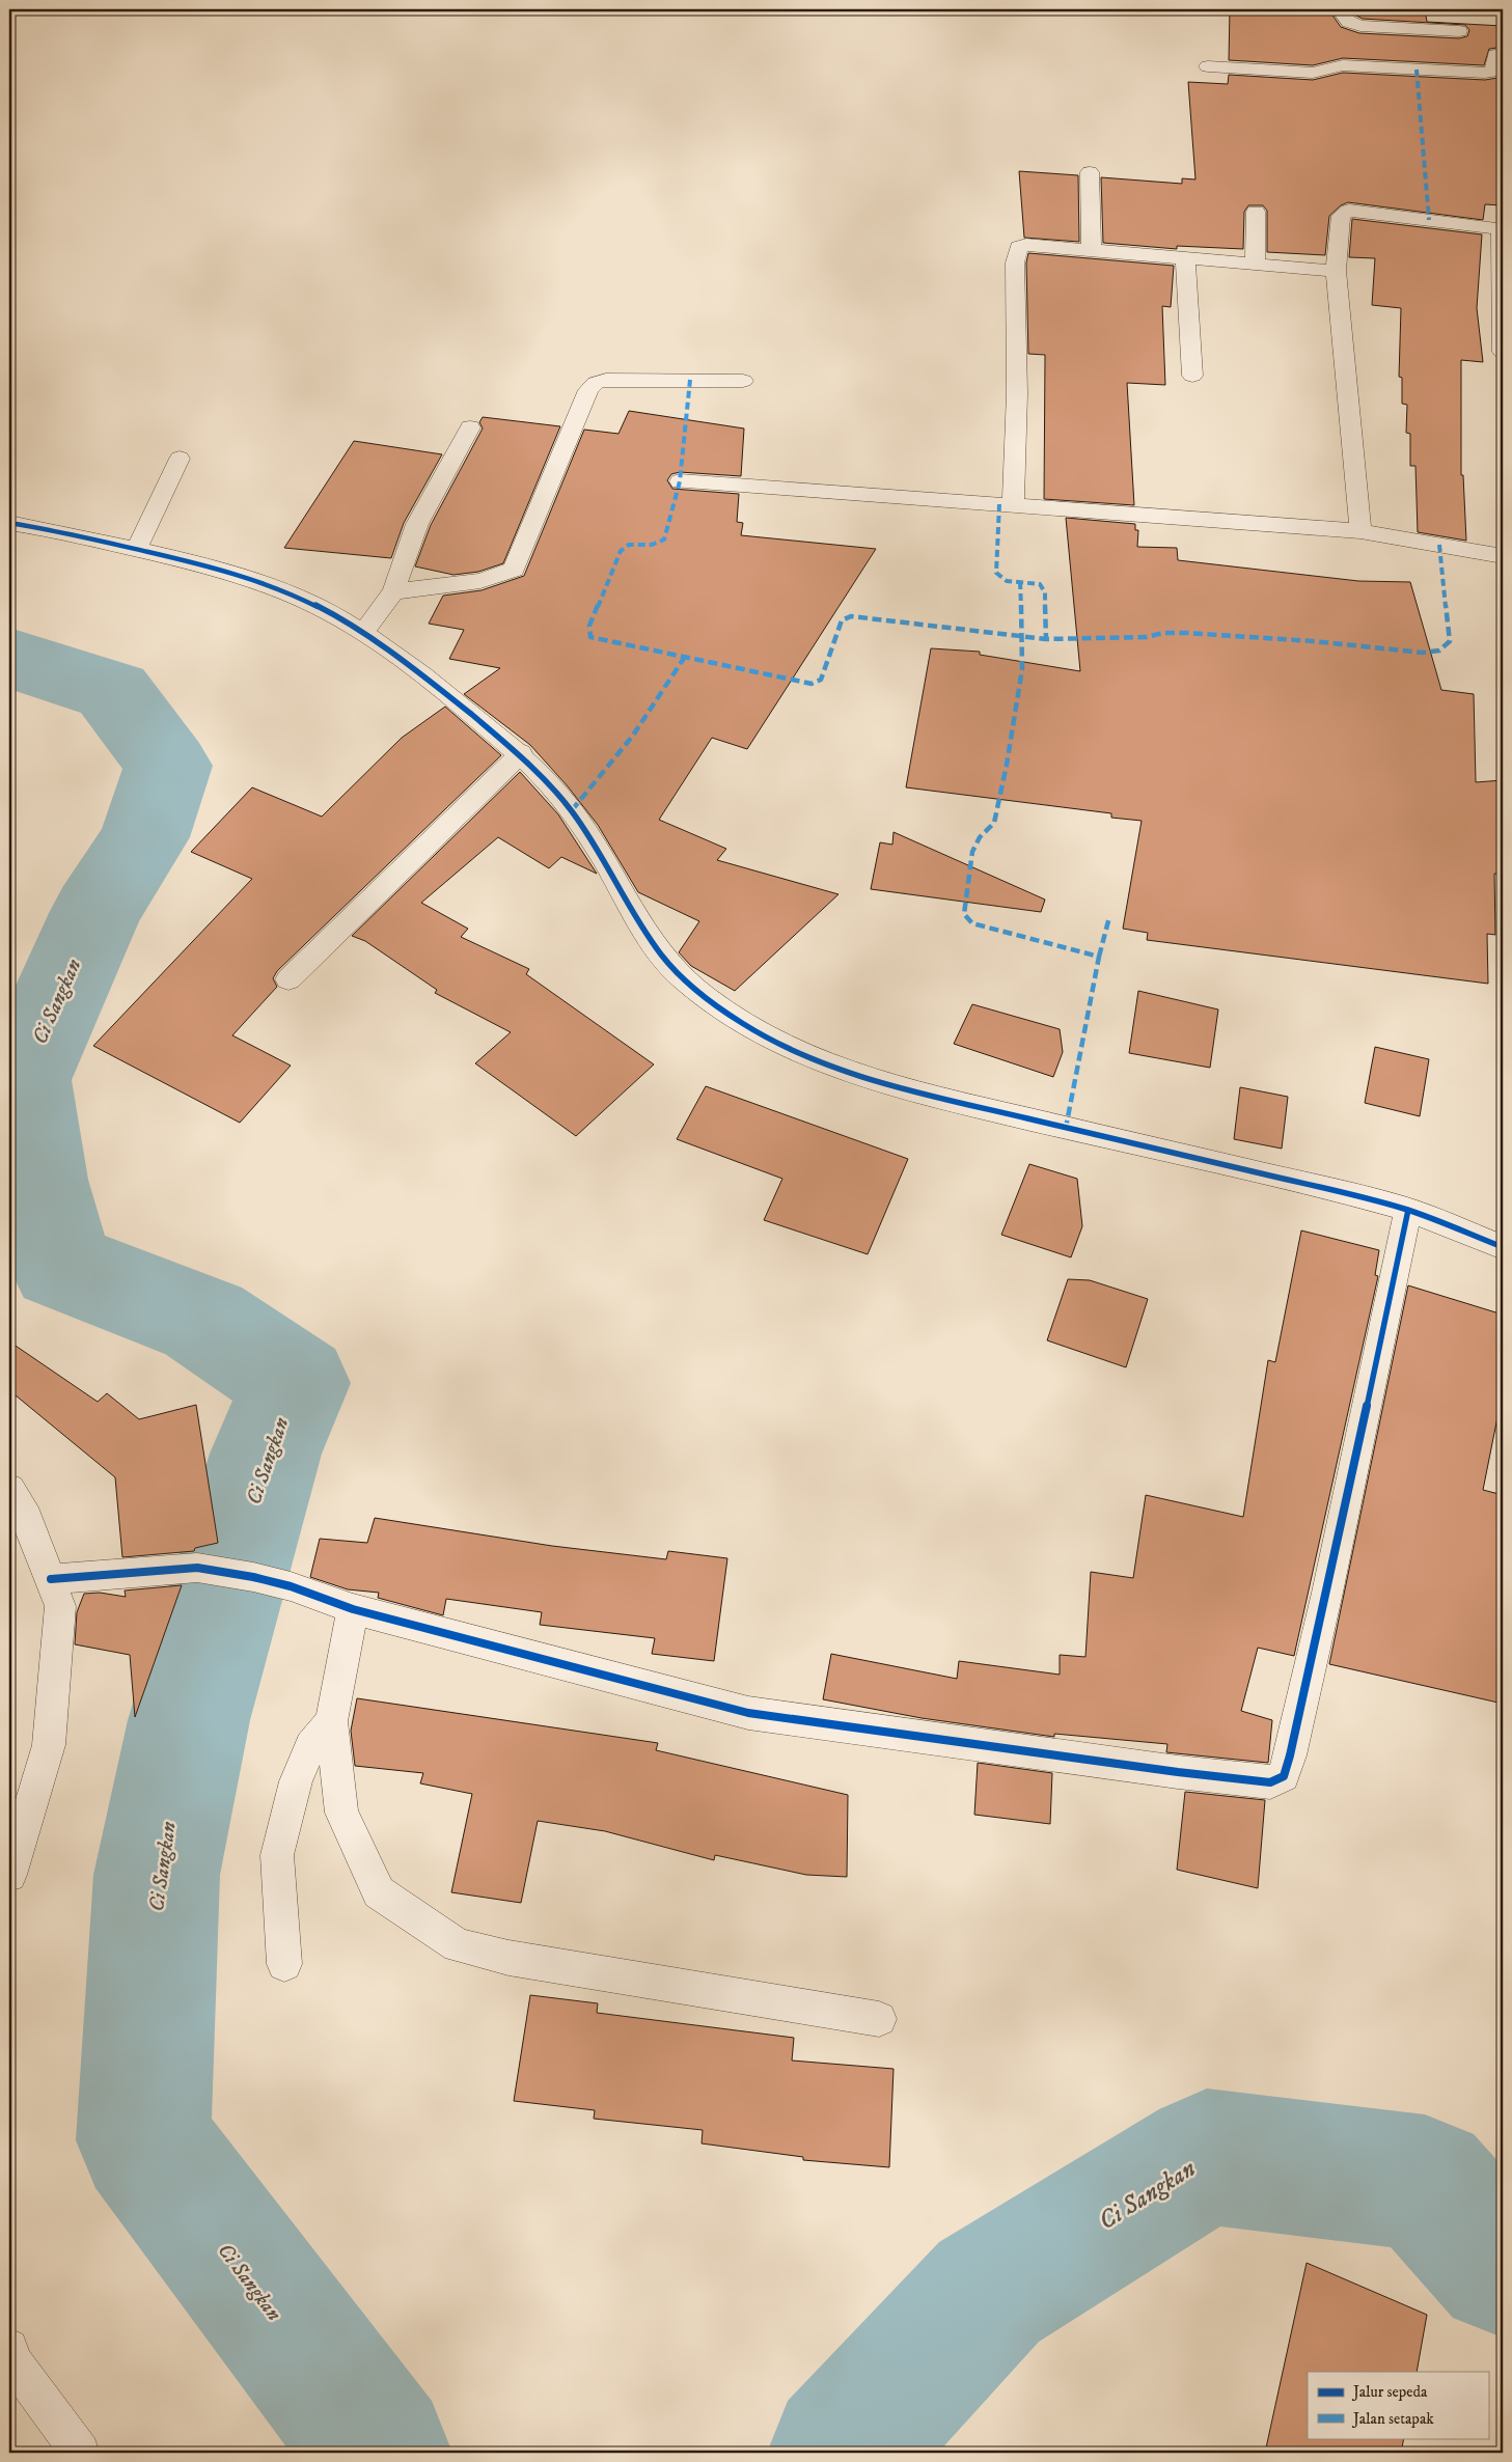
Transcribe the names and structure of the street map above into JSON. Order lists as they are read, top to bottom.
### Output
{
  "water": ["Ci Sangkan"],
  "legend": ["Jalur sepeda", "Jalan setapak"]
}
